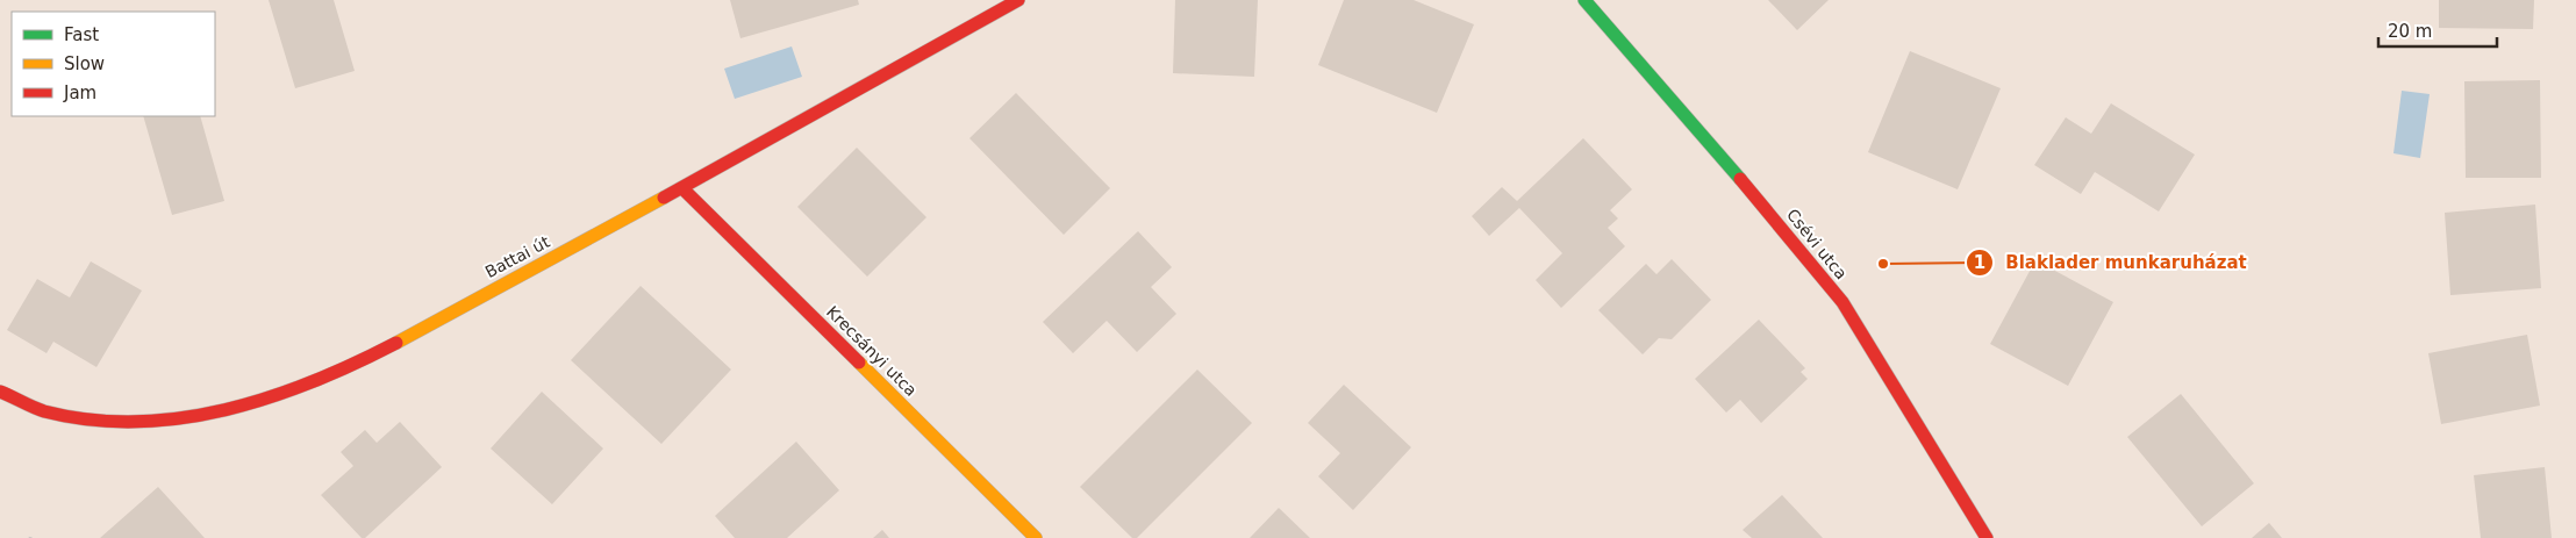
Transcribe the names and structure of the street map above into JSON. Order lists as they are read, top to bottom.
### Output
{
  "streets": {
    "street": ["Csévi utca", "Battai út", "Krecsányi utca"]
  },
  "crossings": [
    ["Battai út", "Krecsányi utca"]
  ],
  "places": ["Blaklader munkaruházat"],
  "legend": ["Fast", "Slow", "Jam"],
  "scale_bar": "20 m"
}
